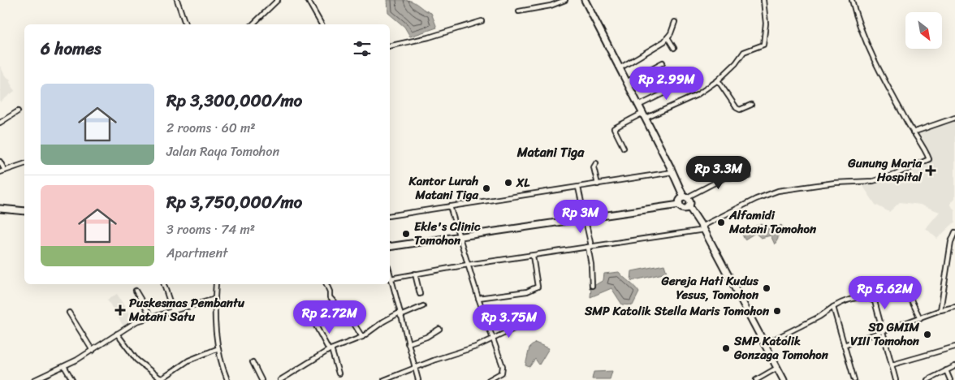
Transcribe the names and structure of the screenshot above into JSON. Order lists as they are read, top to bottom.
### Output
{
  "districts": ["Matani Tiga"],
  "places": {
    "health": ["Gunung Maria Hospital", "Puskesmas Pembantu Matani Satu"],
    "other": [
      "XL",
      "Kantor Lurah Matani Tiga",
      "Alfamidi Matani Tomohon",
      "Ekle's Clinic Tomohon",
      "Gereja Hati Kudus Yesus, Tomohon",
      "SMP Katolik Stella Maris Tomohon",
      "SD GMIM VIII Tomohon",
      "SMP Katolik Gonzaga Tomohon"
    ]
  },
  "north": "bottom right",
  "page": {
    "heading": "6 homes",
    "price": [
      "Rp 2.99M",
      "Rp 3.3M",
      "Rp 3M",
      "Rp 5.62M",
      "Rp 2.72M",
      "Rp 3.75M"
    ],
    "list": [
      {
        "name": "Rp 3,300,000/mo",
        "note": "2 rooms · 60 m² · Jalan Raya Tomohon"
      },
      {
        "name": "Rp 3,750,000/mo",
        "note": "3 rooms · 74 m² · Apartment"
      }
    ]
  }
}
